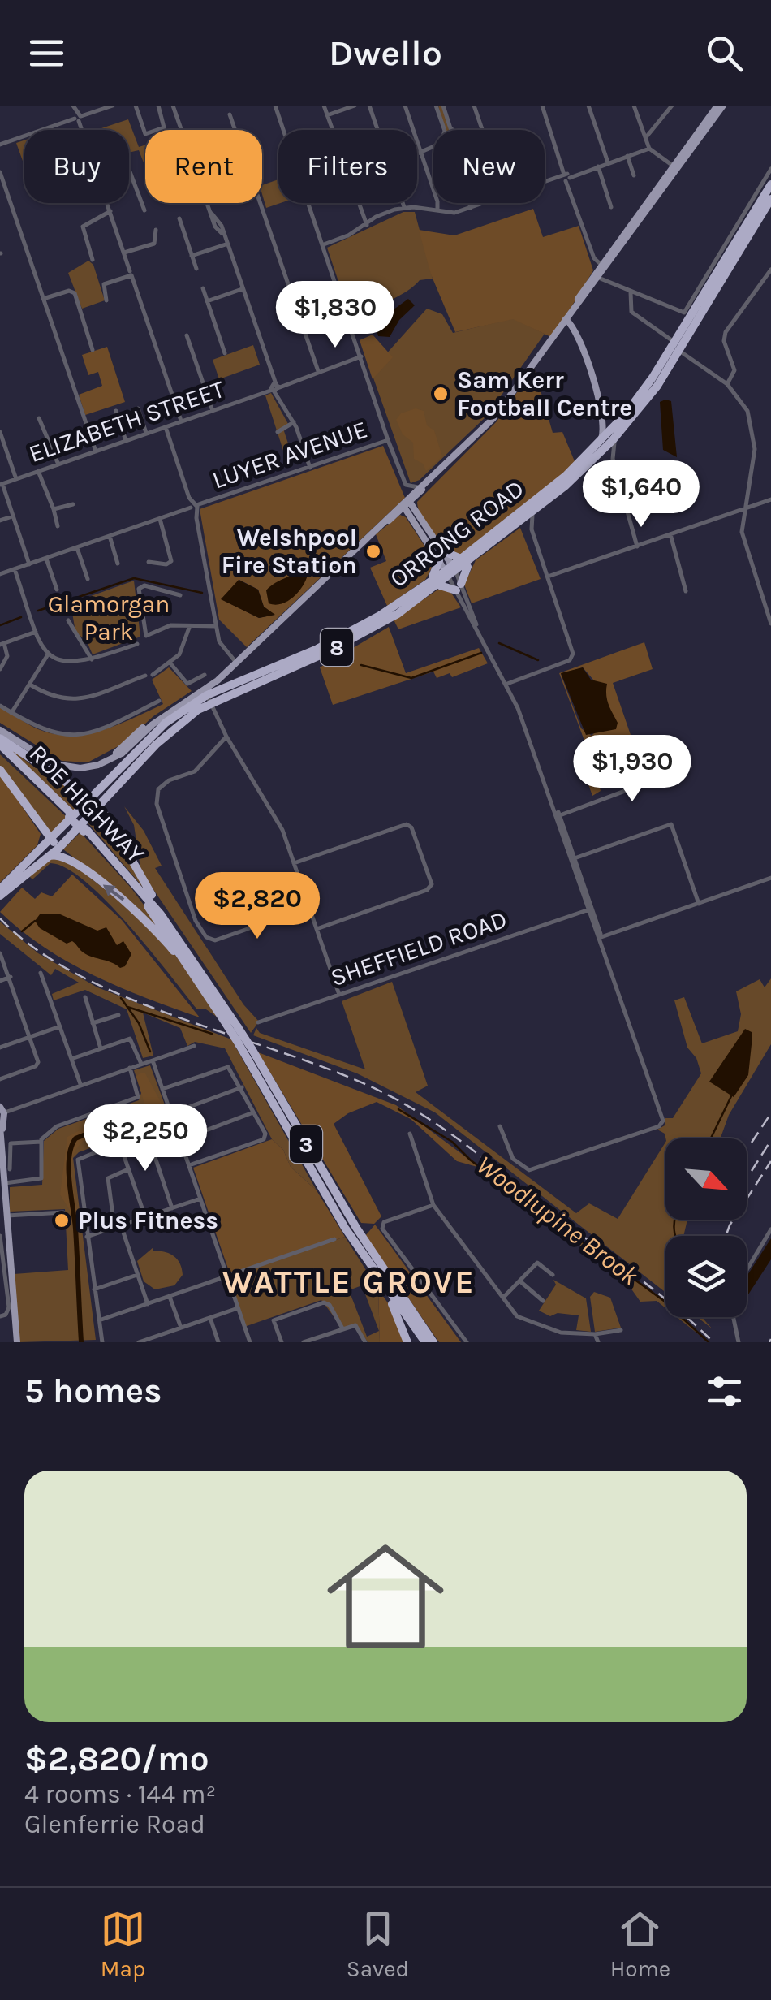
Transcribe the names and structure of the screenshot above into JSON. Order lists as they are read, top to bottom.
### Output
{
  "streets": {
    "highway": [
      "ORRONG ROAD",
      "8",
      "ROE HIGHWAY",
      "3"
    ],
    "street": ["ELIZABETH STREET", "LUYER AVENUE", "SHEFFIELD ROAD"]
  },
  "crossings": [
    ["ORRONG ROAD", "8"],
    ["ORRONG ROAD", "ROE HIGHWAY"],
    ["8", "ROE HIGHWAY"]
  ],
  "districts": ["WATTLE GROVE"],
  "water": ["Woodlupine Brook"],
  "parks": ["Glamorgan Park"],
  "places": ["Sam Kerr Football Centre", "Welshpool Fire Station", "Plus Fitness"],
  "north": "bottom right",
  "page": {
    "header": "Dwello",
    "chip": [
      "Buy",
      "Rent",
      "Filters",
      "New"
    ],
    "price": [
      "$1,830",
      "$1,640",
      "$1,930",
      "$2,820",
      "$2,250"
    ],
    "heading": "5 homes",
    "list": [
      {
        "name": "$2,820/mo",
        "note": "4 rooms · 144 m² · Glenferrie Road"
      }
    ],
    "tabs": ["Map", "Saved", "Home"]
  }
}
